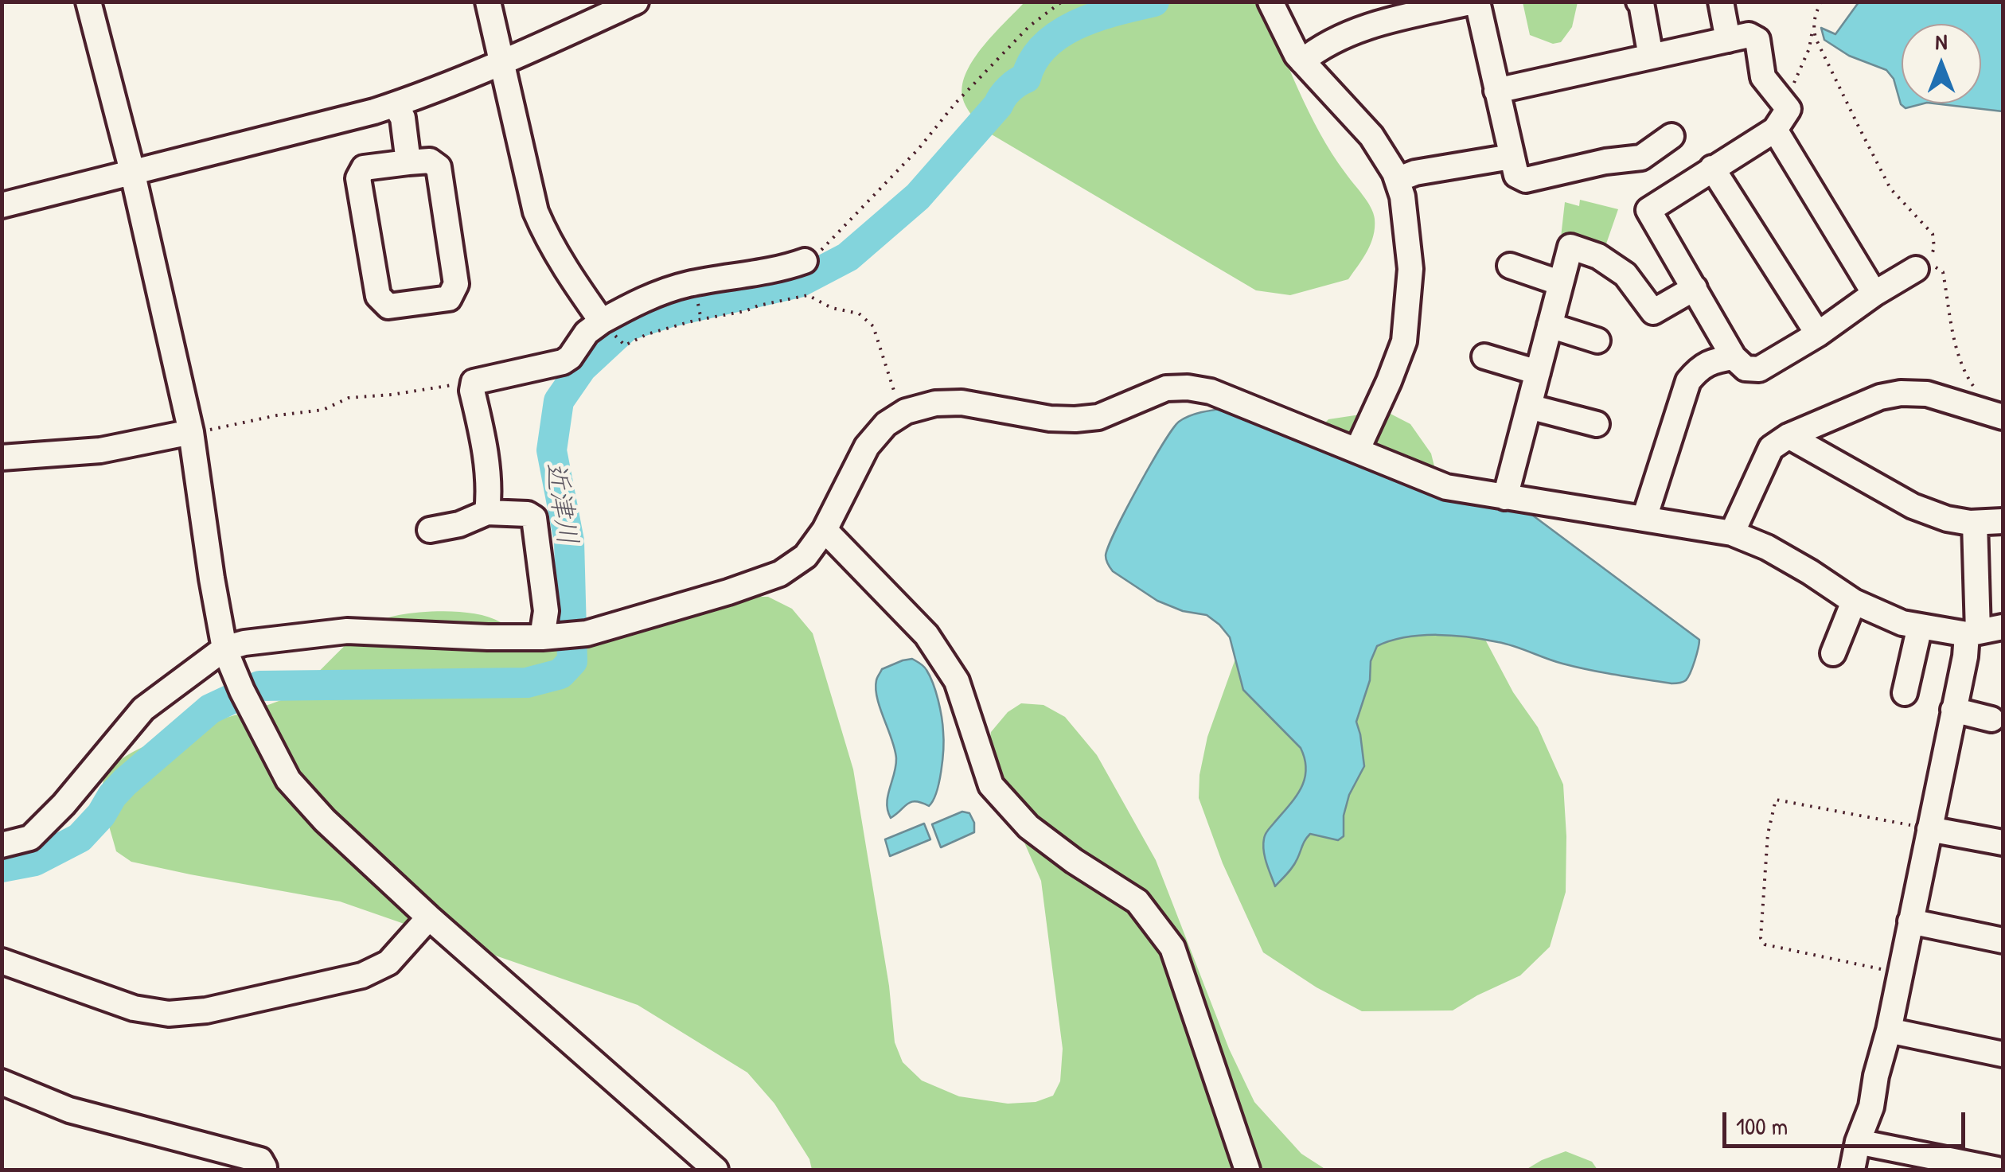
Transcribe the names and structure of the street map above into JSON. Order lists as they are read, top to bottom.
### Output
{
  "water": ["近津川"],
  "scale_bar": "100 m",
  "north": "top"
}
